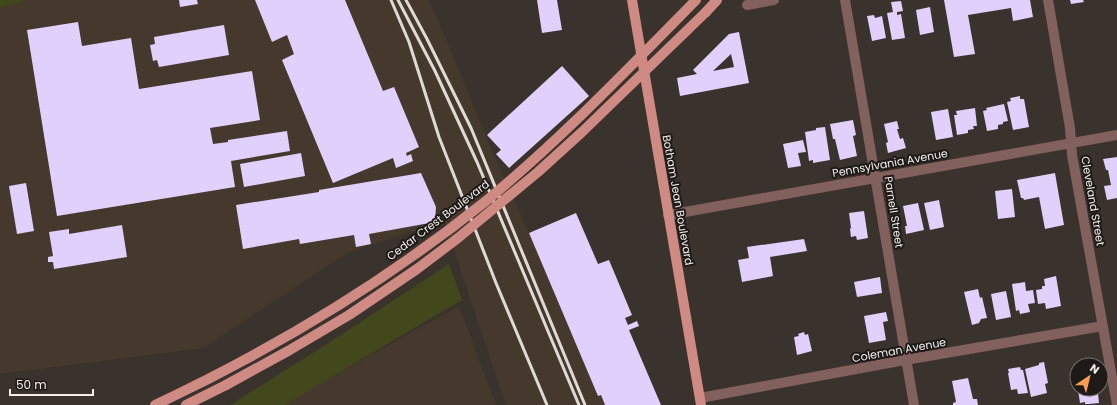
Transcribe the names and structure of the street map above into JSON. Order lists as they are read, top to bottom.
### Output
{
  "streets": {
    "main road": ["Botham Jean Boulevard", "Cedar Crest Boulevard"],
    "street": [
      "Pennsylvania Avenue",
      "Cleveland Street",
      "Parnell Street",
      "Coleman Avenue"
    ]
  },
  "crossings": [
    ["Pennsylvania Avenue", "Botham Jean Boulevard"],
    ["Pennsylvania Avenue", "Cleveland Street"],
    ["Pennsylvania Avenue", "Parnell Street"],
    ["Botham Jean Boulevard", "Coleman Avenue"],
    ["Cleveland Street", "Coleman Avenue"],
    ["Parnell Street", "Coleman Avenue"]
  ],
  "scale_bar": "50 m",
  "north": "top right"
}
